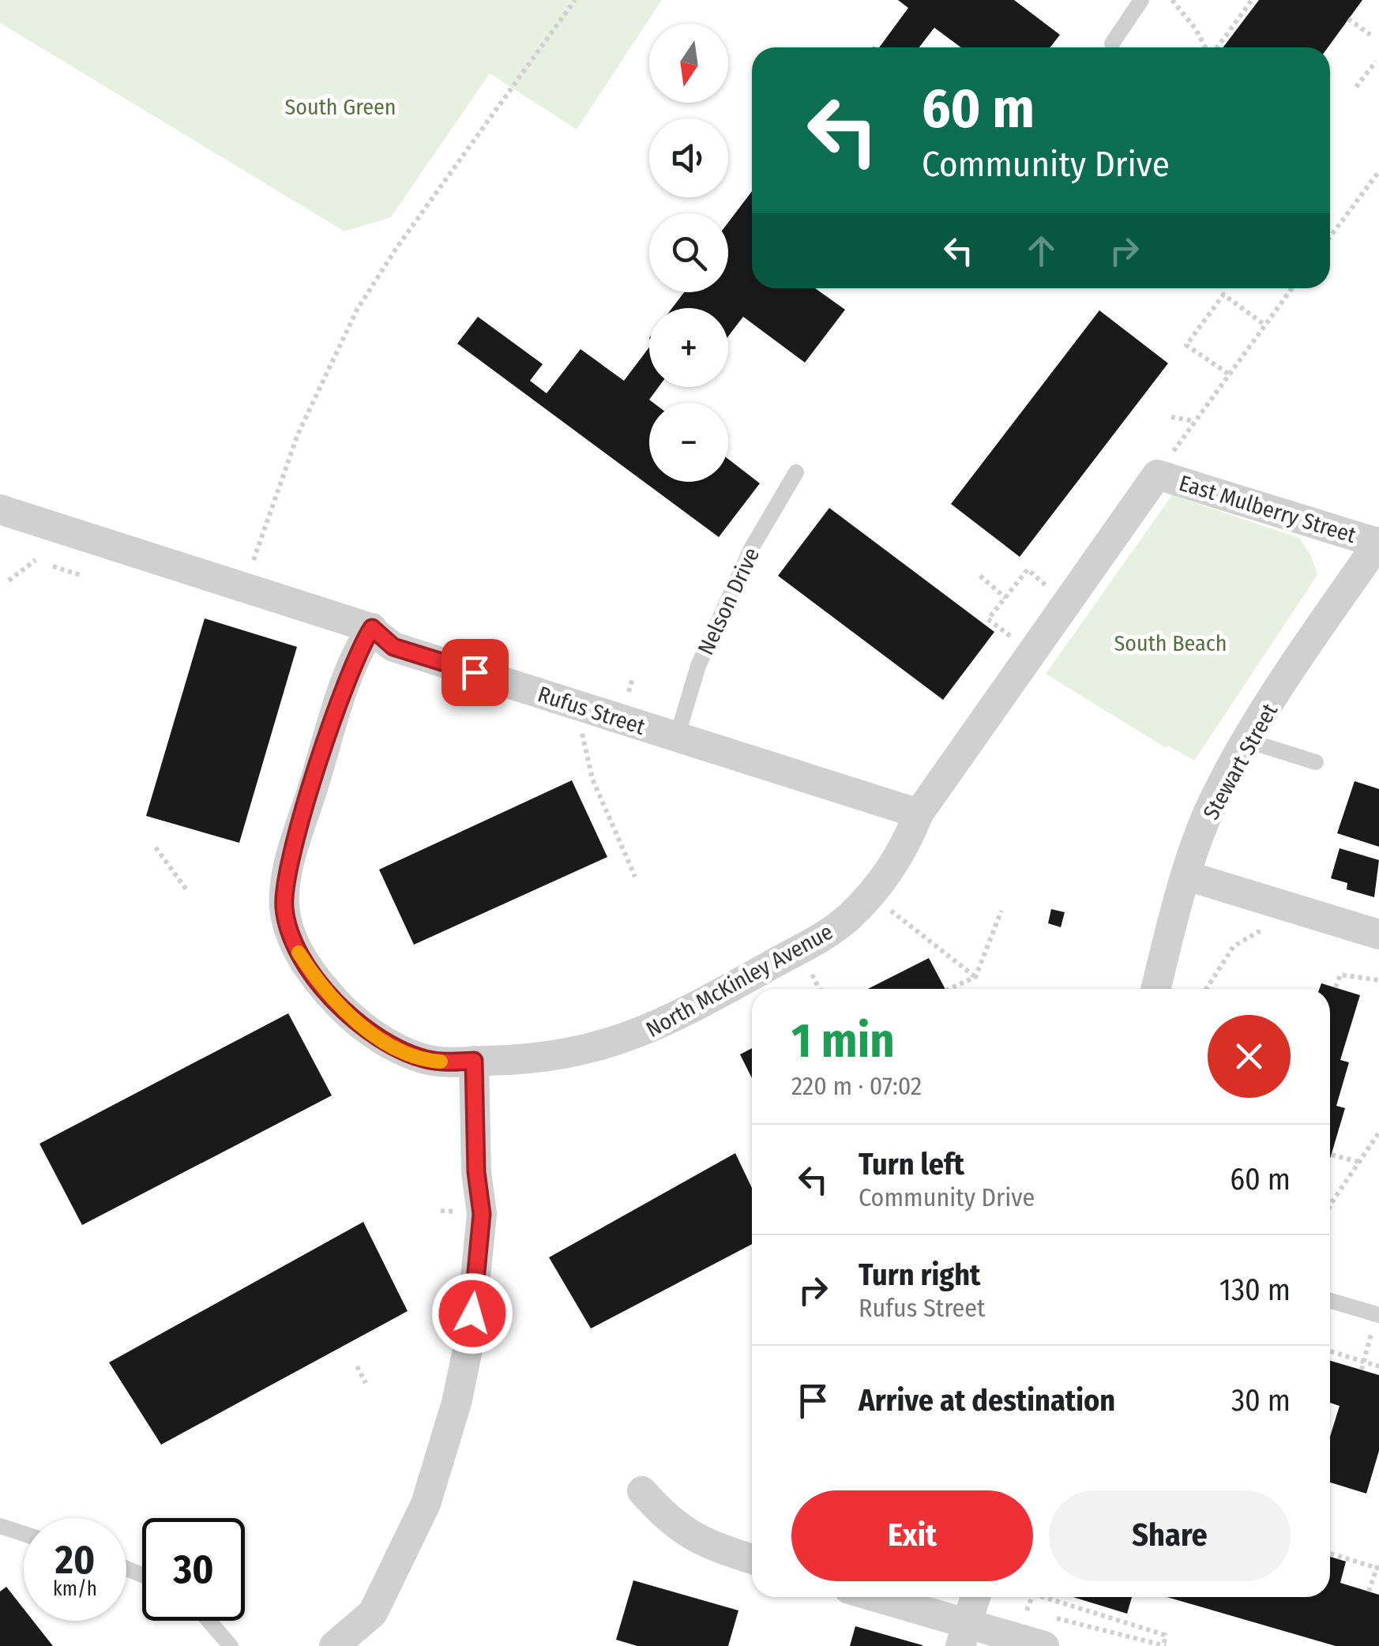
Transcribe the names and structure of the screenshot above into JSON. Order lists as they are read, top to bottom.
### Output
{
  "streets": {
    "street": [
      "East Mulberry Street",
      "Rufus Street",
      "Stewart Street",
      "North McKinley Avenue"
    ],
    "lane": ["Nelson Drive"]
  },
  "crossings": [
    ["East Mulberry Street", "Stewart Street"],
    ["East Mulberry Street", "North McKinley Avenue"],
    ["Nelson Drive", "Rufus Street"],
    ["Rufus Street", "North McKinley Avenue"]
  ],
  "parks": ["South Green", "South Beach"],
  "north": "bottom",
  "page": {
    "map_buttons": ["+", "−"],
    "turn": ["60 m", "Community Drive"],
    "heading": ["1 min", "220 m · 07:02"],
    "list": [
      {
        "name": "Turn left",
        "note": "Community Drive",
        "value": "60 m"
      },
      {
        "name": "Turn right",
        "note": "Rufus Street",
        "value": "130 m"
      },
      {
        "name": "Arrive at destination",
        "value": "30 m"
      }
    ],
    "buttons": ["Exit", "Share"],
    "speed": "20 km/h",
    "limit": "30"
  }
}
